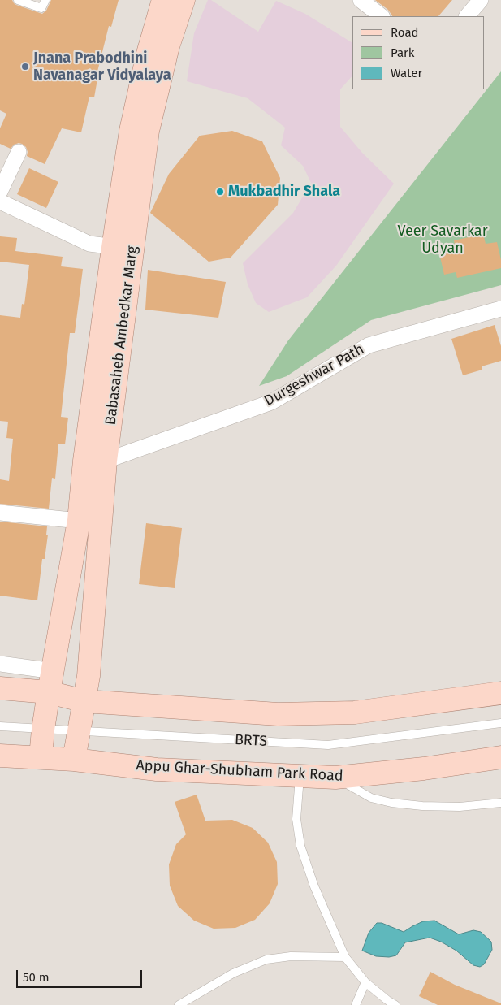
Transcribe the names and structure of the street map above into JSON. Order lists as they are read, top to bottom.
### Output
{
  "streets": {
    "main road": ["Babasaheb Ambedkar Marg", "Appu Ghar-Shubham Park Road"],
    "street": ["Durgeshwar Path"],
    "lane": ["BRTS"]
  },
  "crossings": [
    ["Babasaheb Ambedkar Marg", "Durgeshwar Path"],
    ["Babasaheb Ambedkar Marg", "BRTS"],
    ["Babasaheb Ambedkar Marg", "Appu Ghar-Shubham Park Road"]
  ],
  "parks": ["Veer Savarkar Udyan"],
  "places": ["Jnana Prabodhini Navanagar Vidyalaya", "Mukbadhir Shala"],
  "legend": ["Road", "Park", "Water"],
  "scale_bar": "50 m"
}
